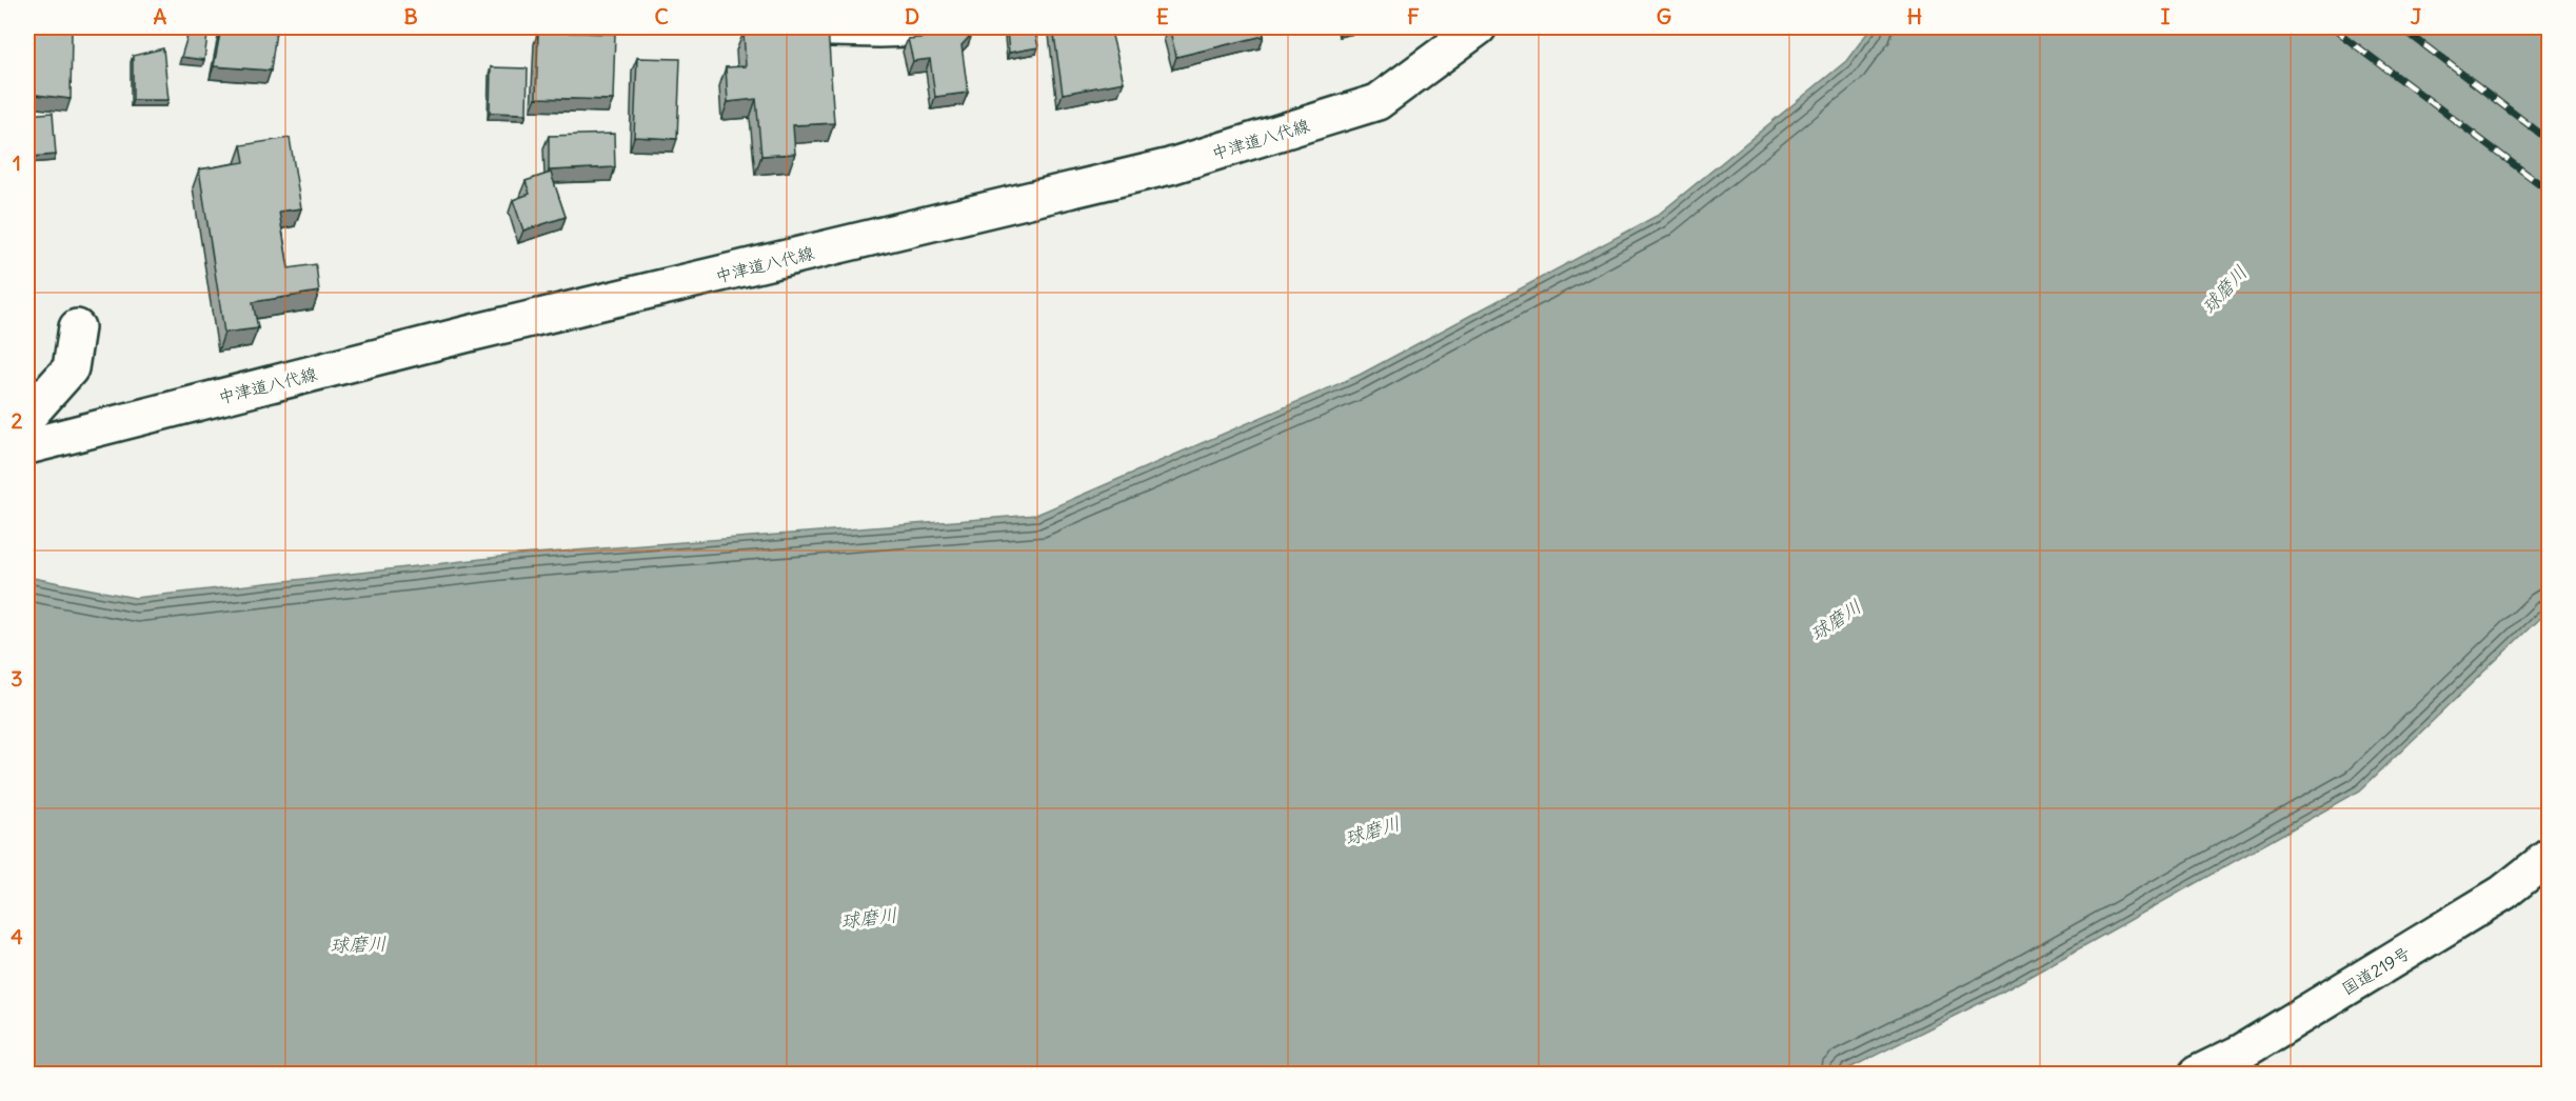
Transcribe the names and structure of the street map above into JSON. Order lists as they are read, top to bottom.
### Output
{
  "streets": {
    "main road": ["中津道八代線", "国道219号"]
  },
  "water": ["球磨川"],
  "grid": {
    "columns": [
      "A",
      "B",
      "C",
      "D",
      "E",
      "F",
      "G",
      "H",
      "I",
      "J"
    ],
    "rows": [
      "1",
      "2",
      "3",
      "4"
    ]
  }
}
